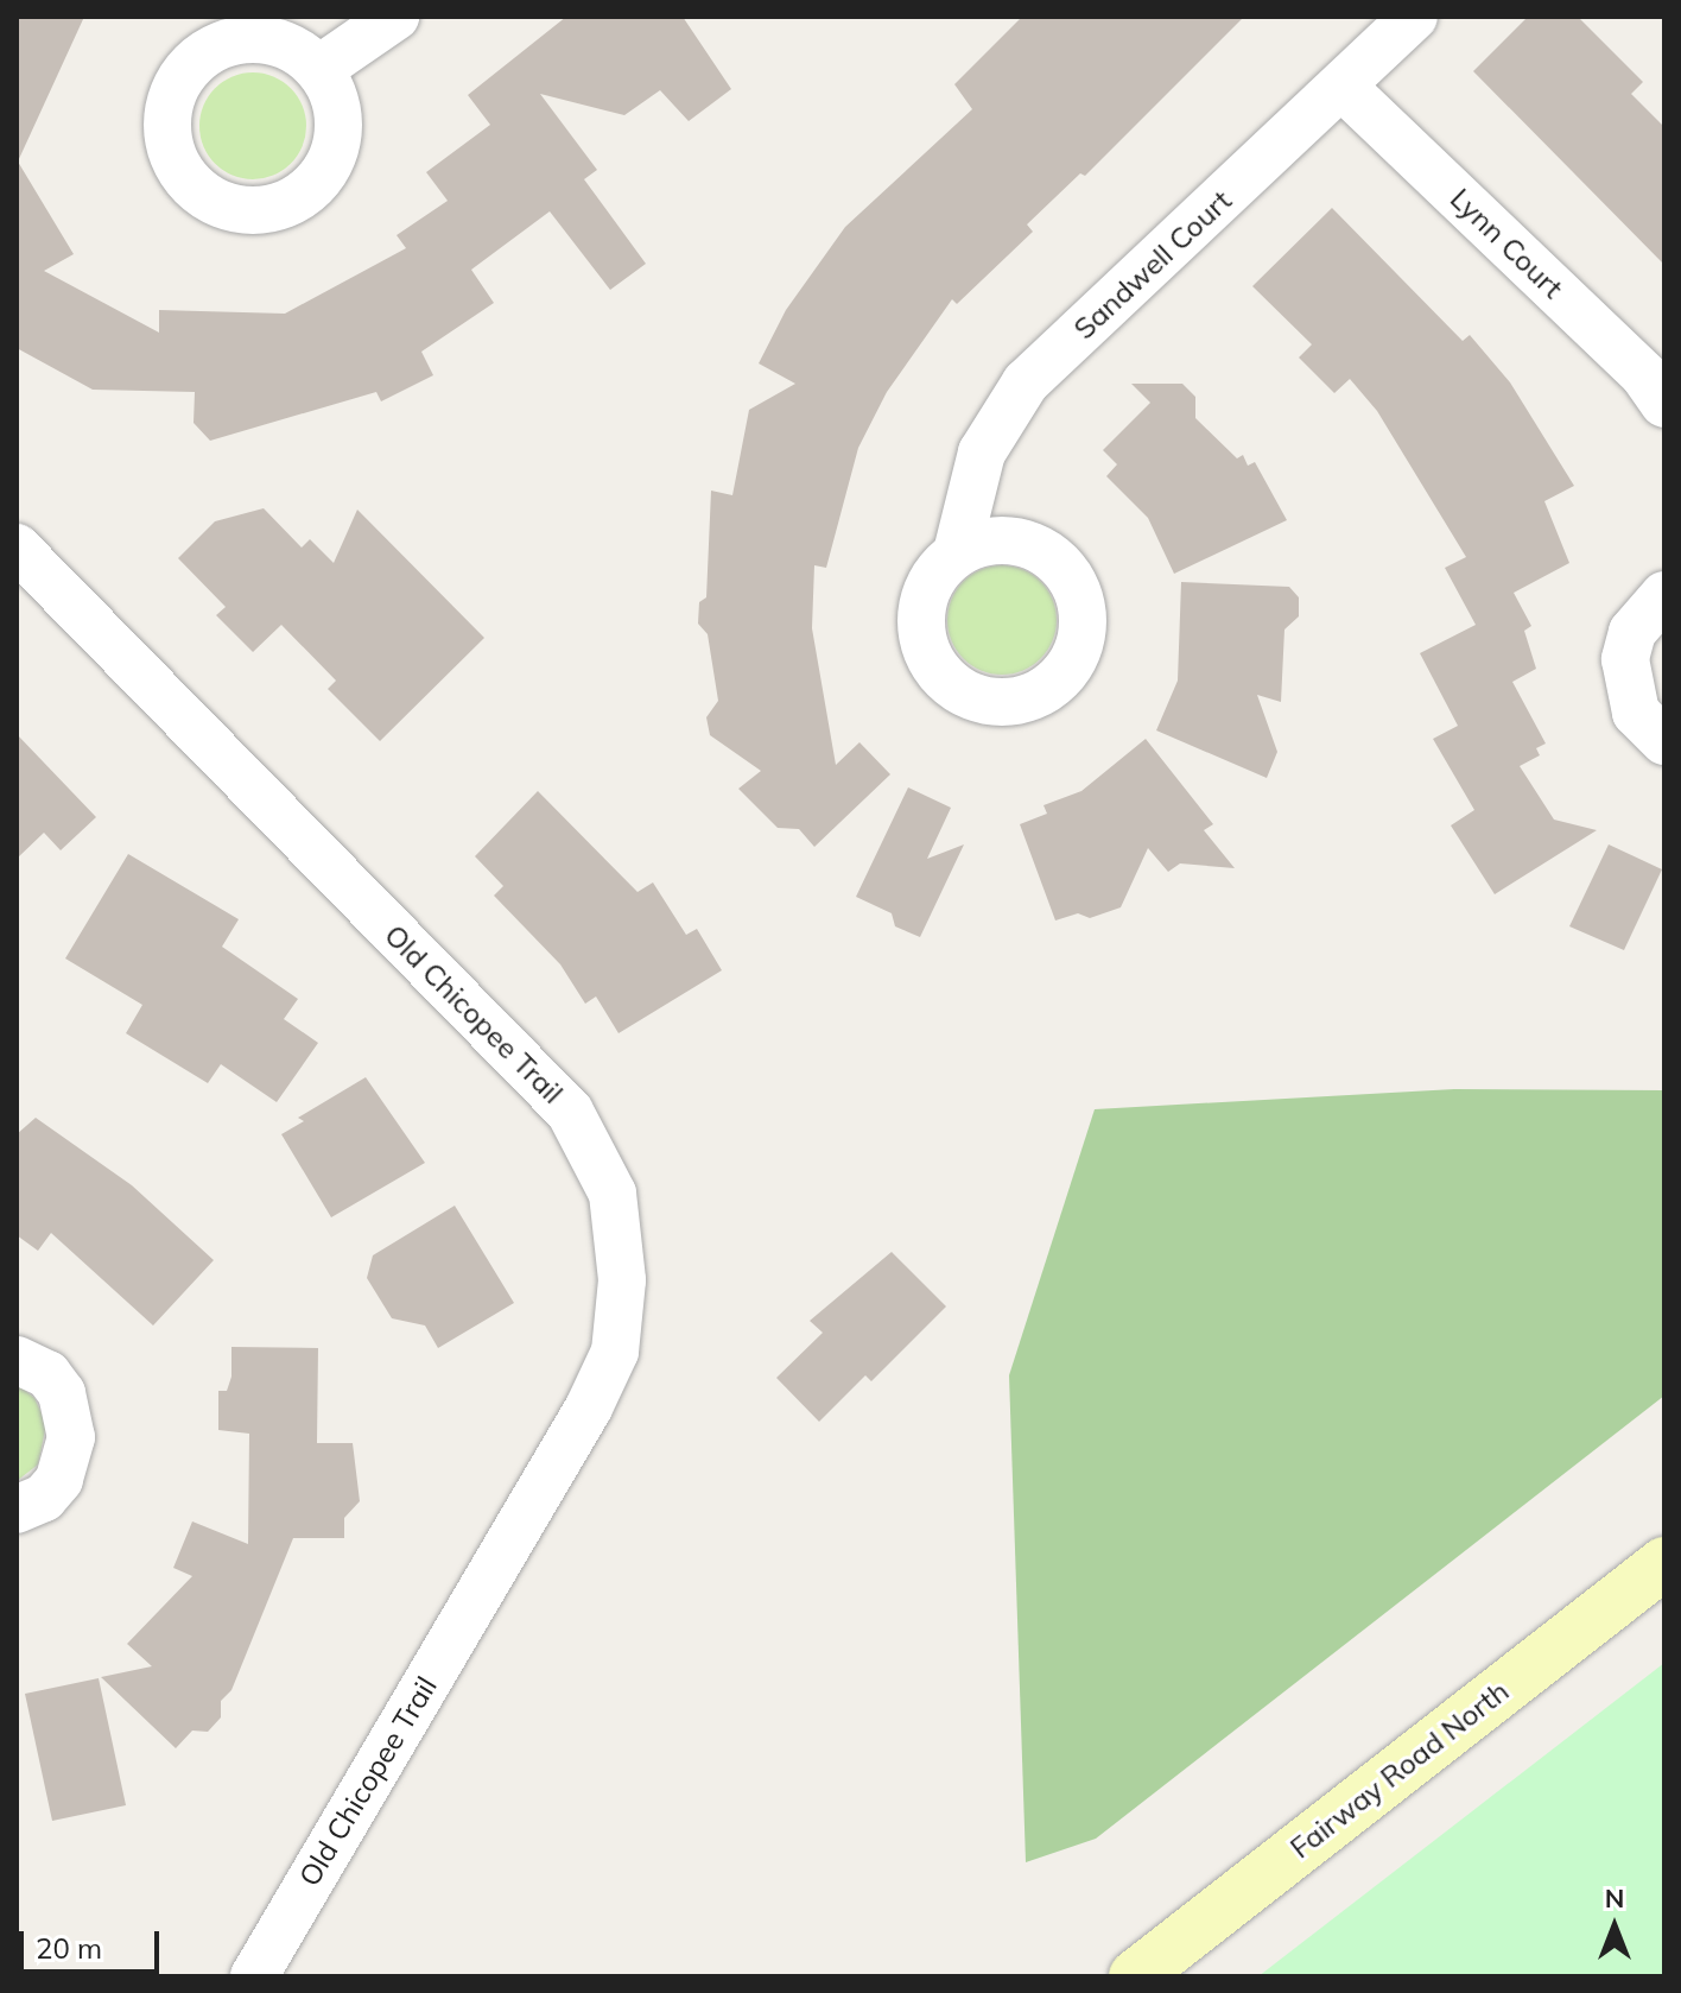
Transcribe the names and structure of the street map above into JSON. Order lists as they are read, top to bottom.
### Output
{
  "streets": {
    "main road": ["Fairway Road North"],
    "street": ["Lynn Court", "Sandwell Court", "Old Chicopee Trail"]
  },
  "crossings": [
    ["Lynn Court", "Sandwell Court"]
  ],
  "scale_bar": "20 m",
  "north": "top"
}
